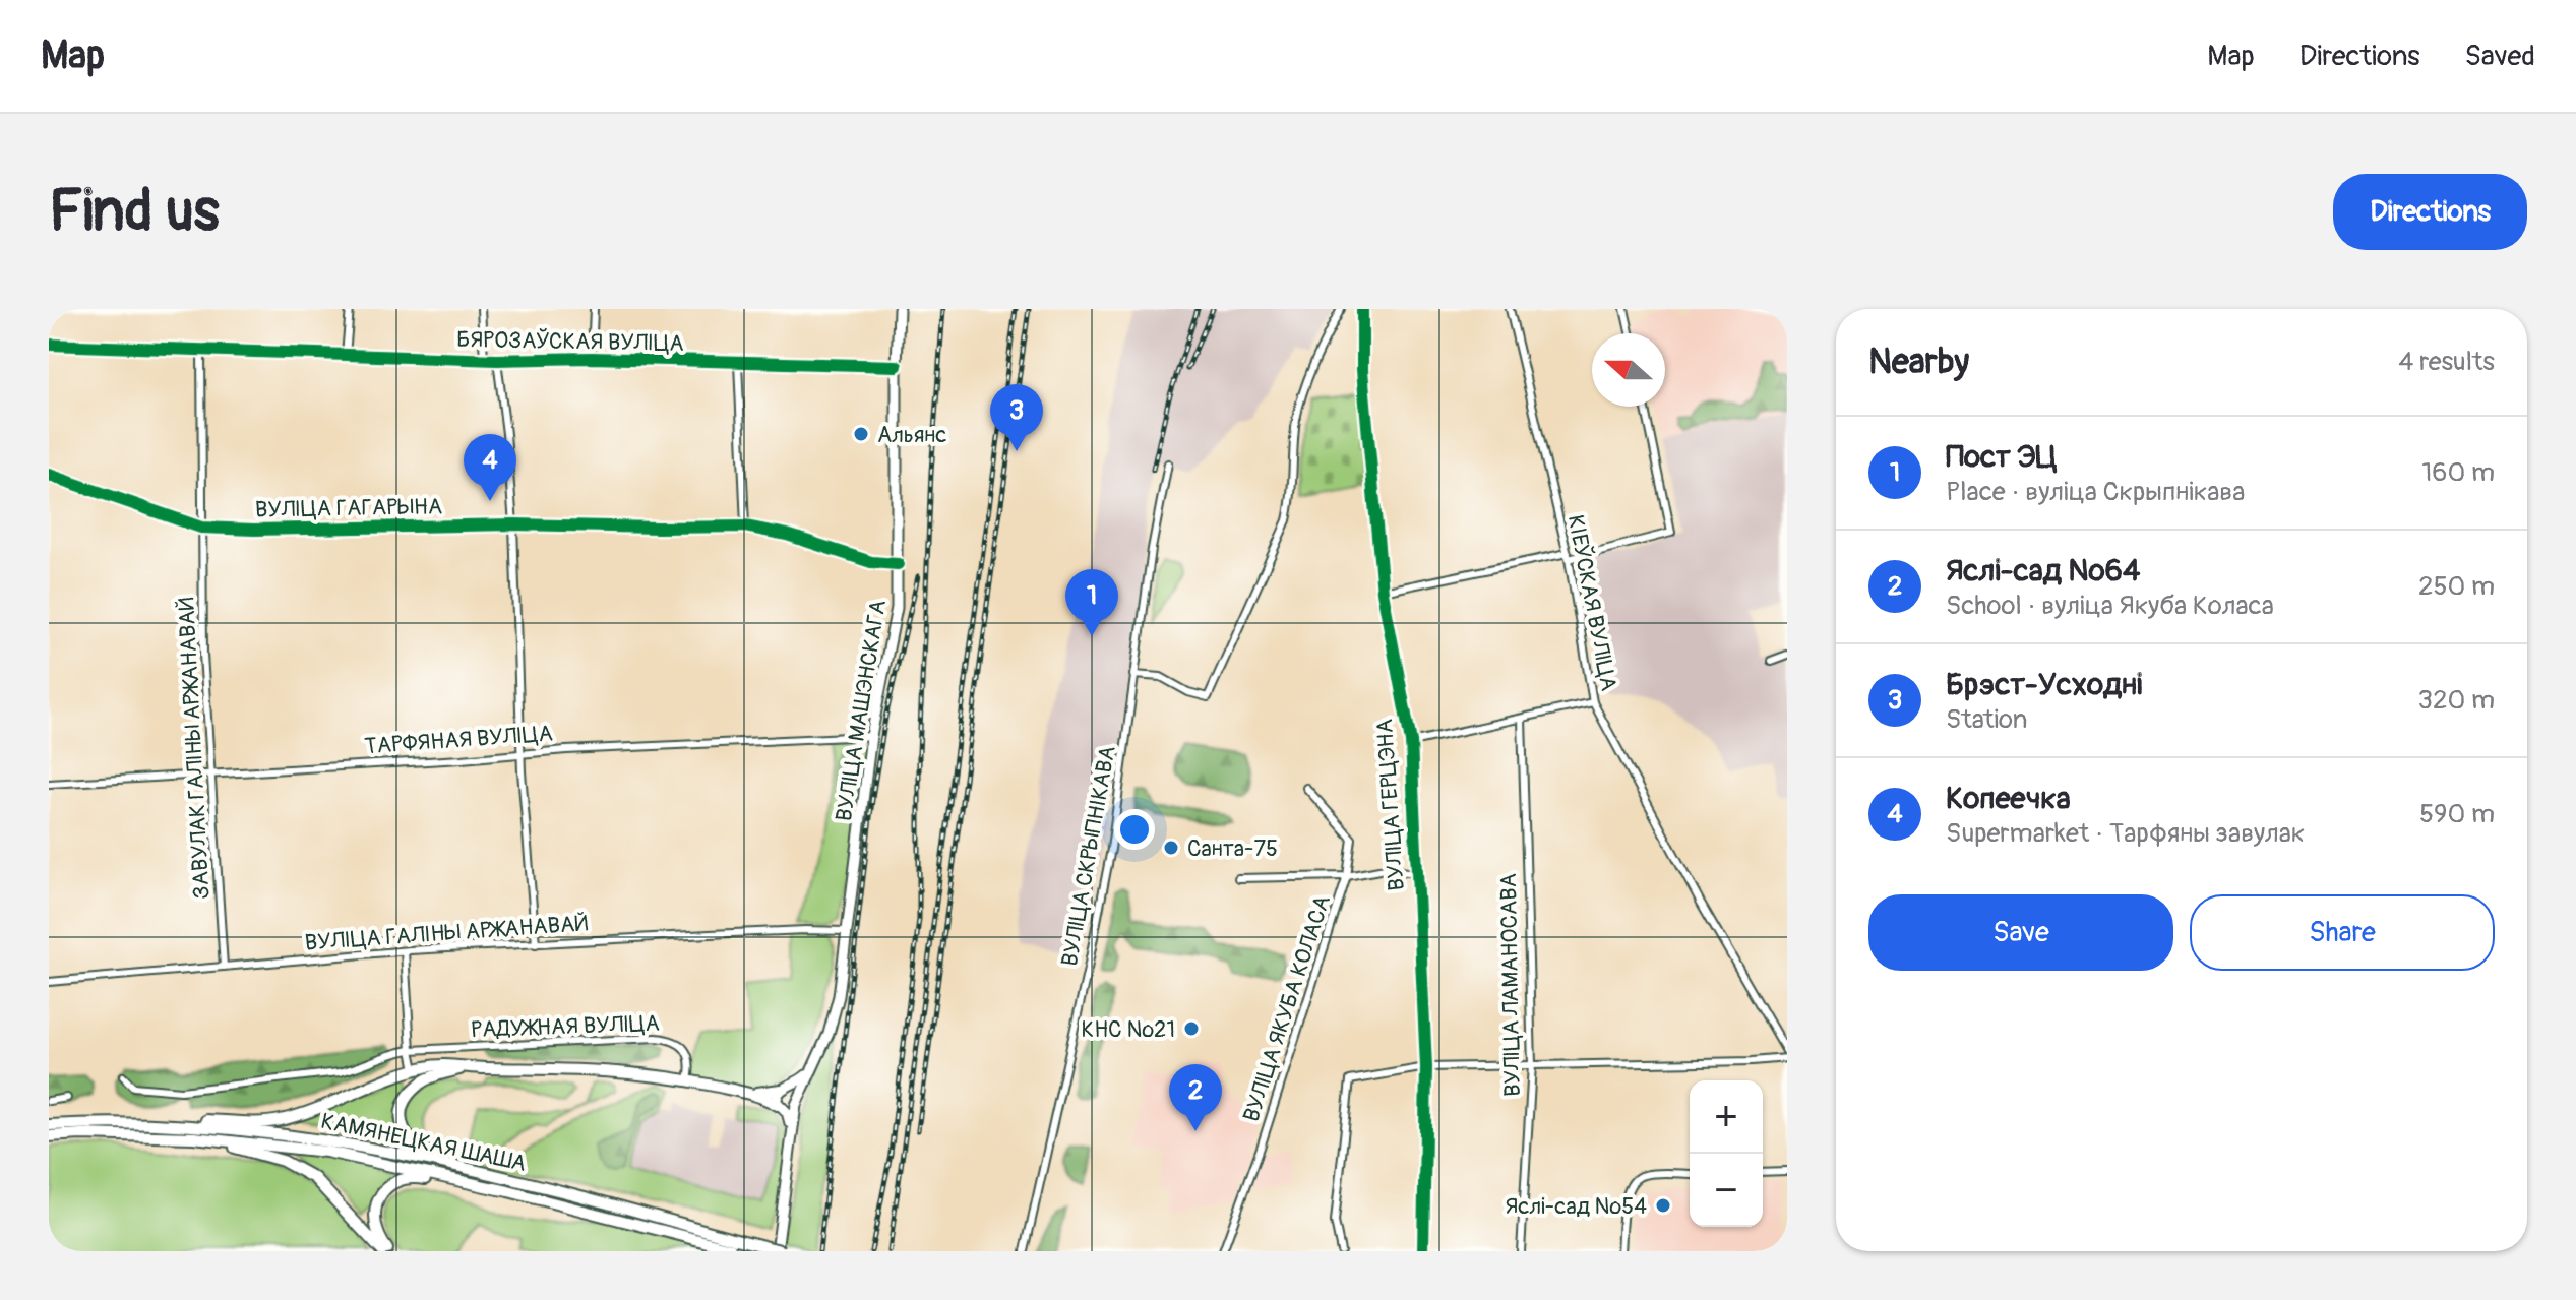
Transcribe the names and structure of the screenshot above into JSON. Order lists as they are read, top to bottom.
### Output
{
  "streets": {
    "main road": ["ВУЛІЦА МАШЭНСКАГА", "КАМЯНЕЦКАЯ ШАША"],
    "street": [
      "БЯРОЗАЎСКАЯ ВУЛІЦА",
      "ВУЛІЦА ГАГАРЫНА",
      "КІЕЎСКАЯ ВУЛІЦА",
      "ТАРФЯНАЯ ВУЛІЦА",
      "ЗАВУЛАК ГАЛІНЫ АРЖАНАВАЙ",
      "ВУЛІЦА ГЕРЦЭНА",
      "ВУЛІЦА СКРЫПНІКАВА",
      "ВУЛІЦА ГАЛІНЫ АРЖАНАВАЙ",
      "ВУЛІЦА ЛАМАНОСАВА",
      "ВУЛІЦА ЯКУБА КОЛАСА",
      "РАДУЖНАЯ ВУЛІЦА"
    ]
  },
  "crossings": [
    ["БЯРОЗАЎСКАЯ ВУЛІЦА", "ВУЛІЦА МАШЭНСКАГА"],
    ["БЯРОЗАЎСКАЯ ВУЛІЦА", "ЗАВУЛАК ГАЛІНЫ АРЖАНАВАЙ"],
    ["ВУЛІЦА ГАГАРЫНА", "ВУЛІЦА МАШЭНСКАГА"],
    ["ВУЛІЦА ГАГАРЫНА", "ЗАВУЛАК ГАЛІНЫ АРЖАНАВАЙ"],
    ["ВУЛІЦА МАШЭНСКАГА", "ТАРФЯНАЯ ВУЛІЦА"],
    ["ВУЛІЦА МАШЭНСКАГА", "ВУЛІЦА ГАЛІНЫ АРЖАНАВАЙ"],
    ["ТАРФЯНАЯ ВУЛІЦА", "ЗАВУЛАК ГАЛІНЫ АРЖАНАВАЙ"],
    ["ЗАВУЛАК ГАЛІНЫ АРЖАНАВАЙ", "ВУЛІЦА ГАЛІНЫ АРЖАНАВАЙ"]
  ],
  "places": [
    "Альянс",
    "Санта-75",
    "КНС №21",
    "Яслі-сад №54"
  ],
  "north": "left",
  "page": {
    "header": "Map",
    "nav": ["Map", "Directions", "Saved"],
    "buttons": [
      "Directions",
      ["Save", "Share"]
    ],
    "title": "Find us",
    "heading": ["Nearby", "4 results"],
    "pins": [
      "3",
      "4",
      "1",
      "2"
    ],
    "list": [
      {
        "mark": "1",
        "name": "Пост ЭЦ",
        "note": "Place · вуліца Скрыпнікава",
        "value": "160 m"
      },
      {
        "mark": "2",
        "name": "Яслі-сад №64",
        "note": "School · вуліца Якуба Коласа",
        "value": "250 m"
      },
      {
        "mark": "3",
        "name": "Брэст-Усходні",
        "note": "Station",
        "value": "320 m"
      },
      {
        "mark": "4",
        "name": "Копеечка",
        "note": "Supermarket · Тарфяны завулак",
        "value": "590 m"
      }
    ],
    "map_buttons": ["+", "−"]
  }
}
